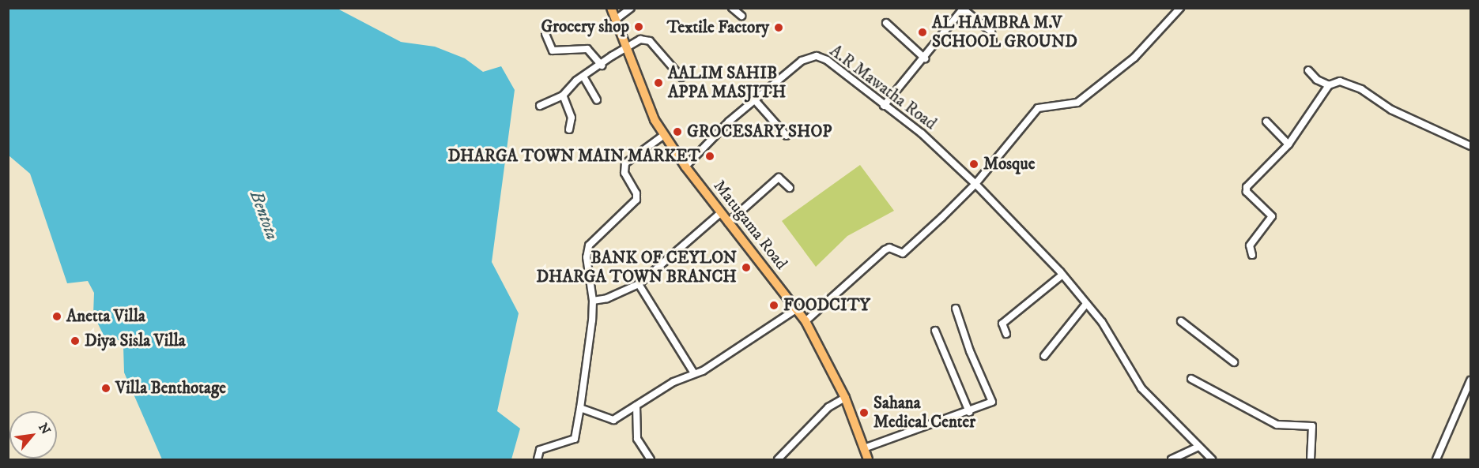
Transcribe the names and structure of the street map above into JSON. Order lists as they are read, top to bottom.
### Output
{
  "streets": {
    "main road": ["Matugama Road"],
    "street": ["A.R Mawatha Road"]
  },
  "crossings": [
    ["A.R Mawatha Road", "Matugama Road"]
  ],
  "water": ["Bentota"],
  "places": [
    "Grocery shop",
    "Textile Factory",
    "AL HAMBRA M.V SCHOOL GROUND",
    "AALIM SAHIB APPA MASJITH",
    "GROCESARY SHOP",
    "DHARGA TOWN MAIN MARKET",
    "Mosque",
    "BANK OF CEYLON DHARGA TOWN BRANCH",
    "FOODCITY",
    "Anetta Villa",
    "Diya Sisla Villa",
    "Villa Benthotage",
    "Sahana Medical Center"
  ],
  "north": "top right"
}
